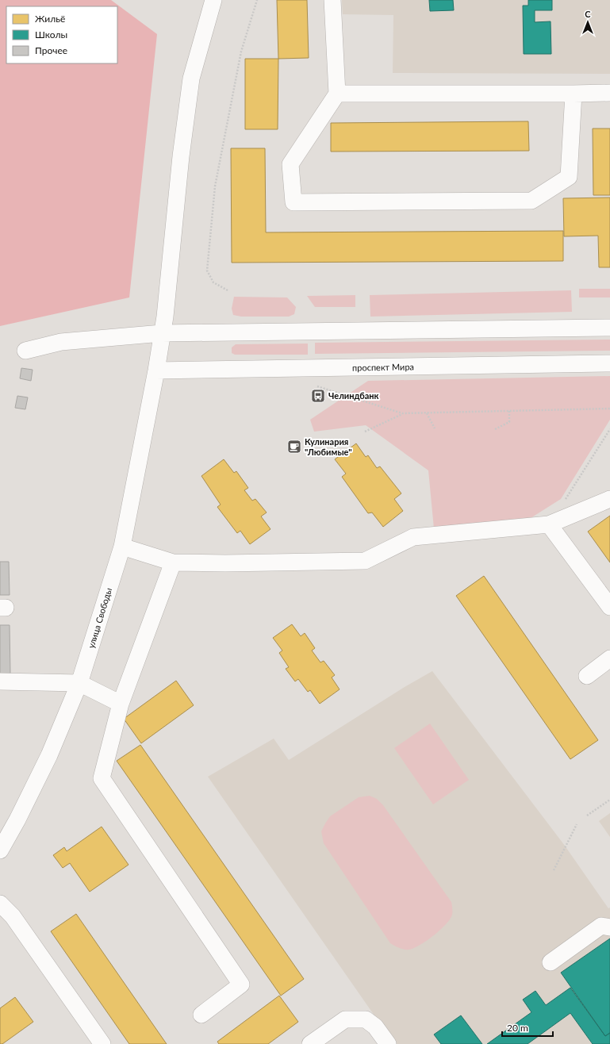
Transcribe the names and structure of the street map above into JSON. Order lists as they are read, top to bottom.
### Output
{
  "streets": {
    "street": ["проспект Мира", "улица Свободы"]
  },
  "crossings": [
    ["проспект Мира", "улица Свободы"]
  ],
  "places": {
    "bus stop": ["Челиндбанк"],
    "cafe": ["Кулинария \"Любимые\""]
  },
  "legend": ["Жильё", "Школы", "Прочее"],
  "scale_bar": "20 m",
  "north": "top"
}
